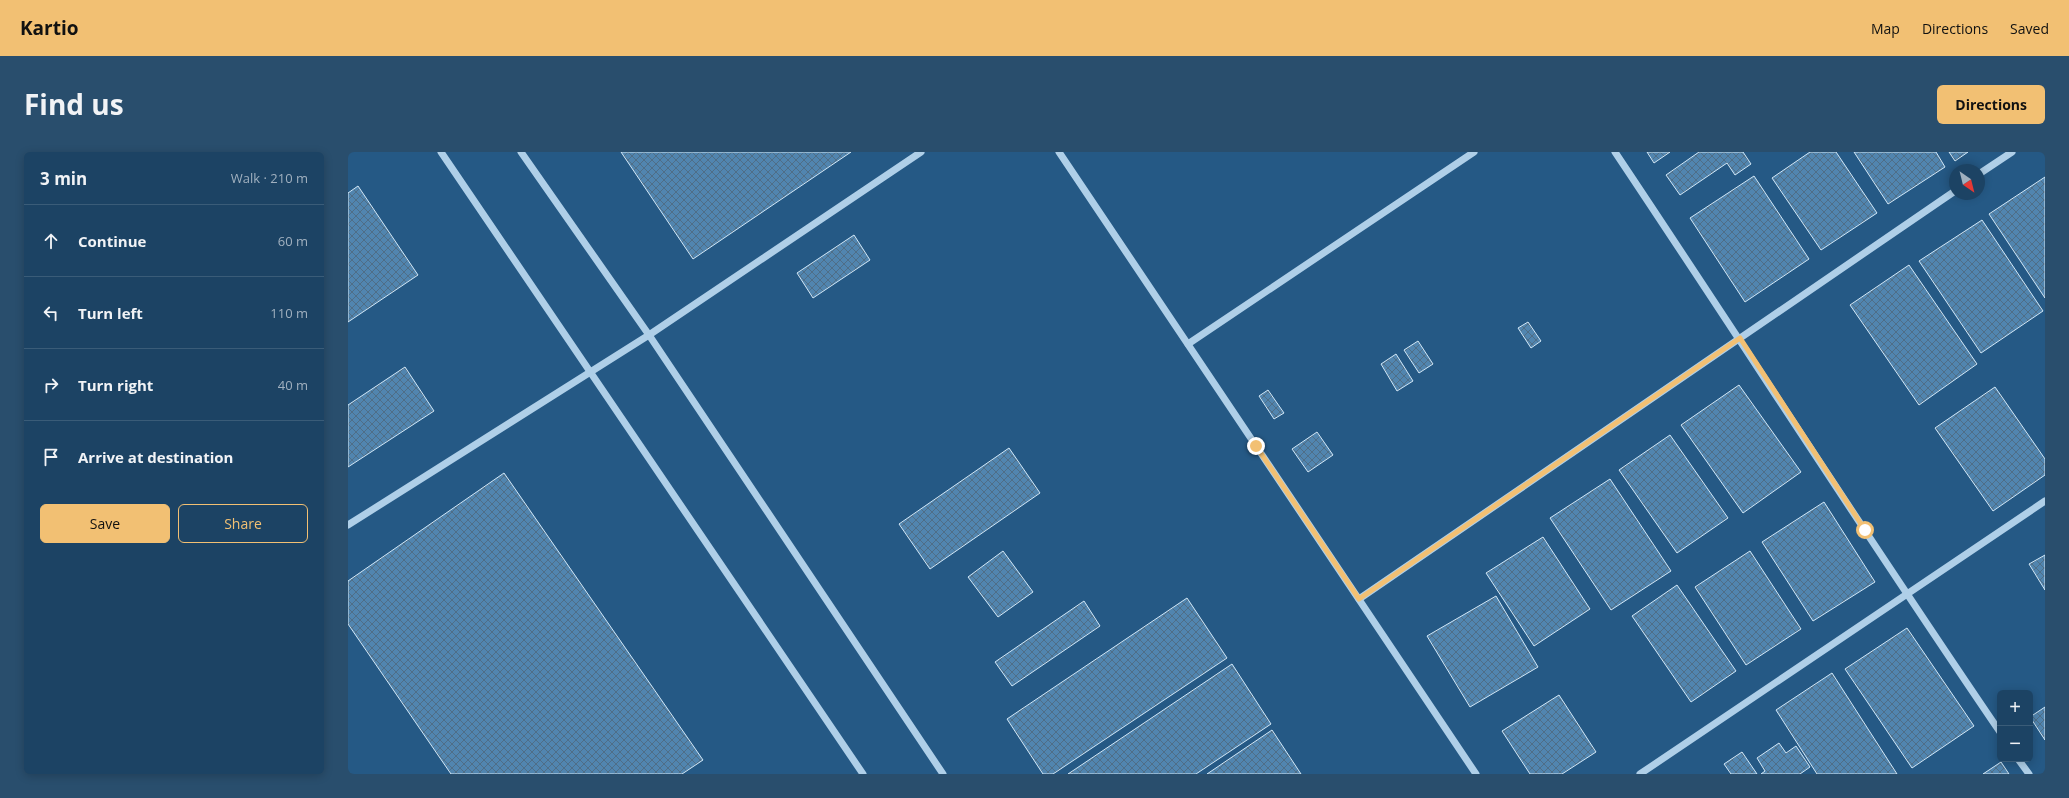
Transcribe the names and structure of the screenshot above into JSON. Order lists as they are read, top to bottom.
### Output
{
  "north": "bottom right",
  "page": {
    "header": "Kartio",
    "nav": ["Map", "Directions", "Saved"],
    "title": "Find us",
    "buttons": [
      "Directions",
      ["Save", "Share"]
    ],
    "heading": ["3 min", "Walk · 210 m"],
    "list": [
      ["Continue", "60 m"],
      ["Turn left", "110 m"],
      ["Turn right", "40 m"],
      "Arrive at destination"
    ],
    "map_buttons": ["+", "−"]
  }
}
